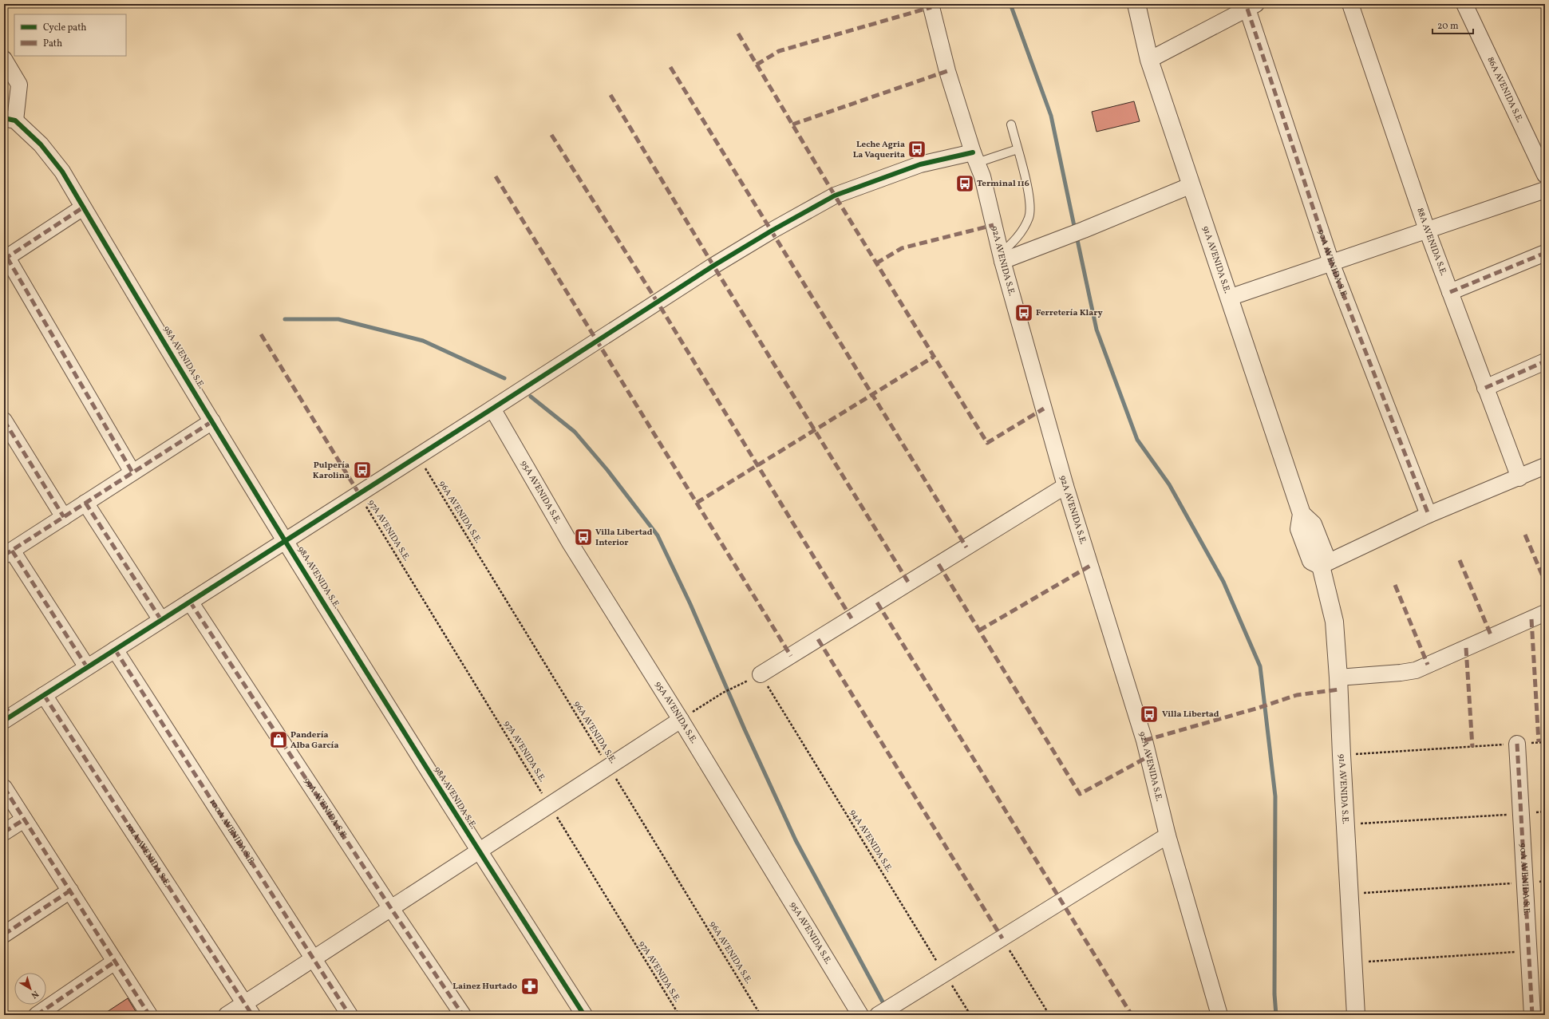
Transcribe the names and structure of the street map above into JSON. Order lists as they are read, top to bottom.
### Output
{
  "streets": {
    "street": [
      "86A AVENIDA S.E.",
      "88A AVENIDA S.E.",
      "91A AVENIDA S.E.",
      "92A AVENIDA S.E.",
      "90A AVENIDA S.E.",
      "98A AVENIDA S.E.",
      "95A AVENIDA S.E.",
      "99A AVENIDA S.E.",
      "100A AVENIDA S.E.",
      "101A AVENIDA S.E."
    ],
    "path": ["96A AVENIDA S.E.", "97A AVENIDA S.E.", "94A AVENIDA S.E."]
  },
  "places": {
    "bus stop": [
      "Leche Agria La Vaquerita",
      "Terminal 116",
      "Ferretería Klary",
      "Pulpería Karolina",
      "Villa Libertad Interior",
      "Villa Libertad"
    ],
    "shop": ["Pandería Alba García"],
    "pharmacy": ["Lainez Hurtado"]
  },
  "legend": ["Cycle path", "Path"],
  "scale_bar": "20 m",
  "north": "bottom right"
}
